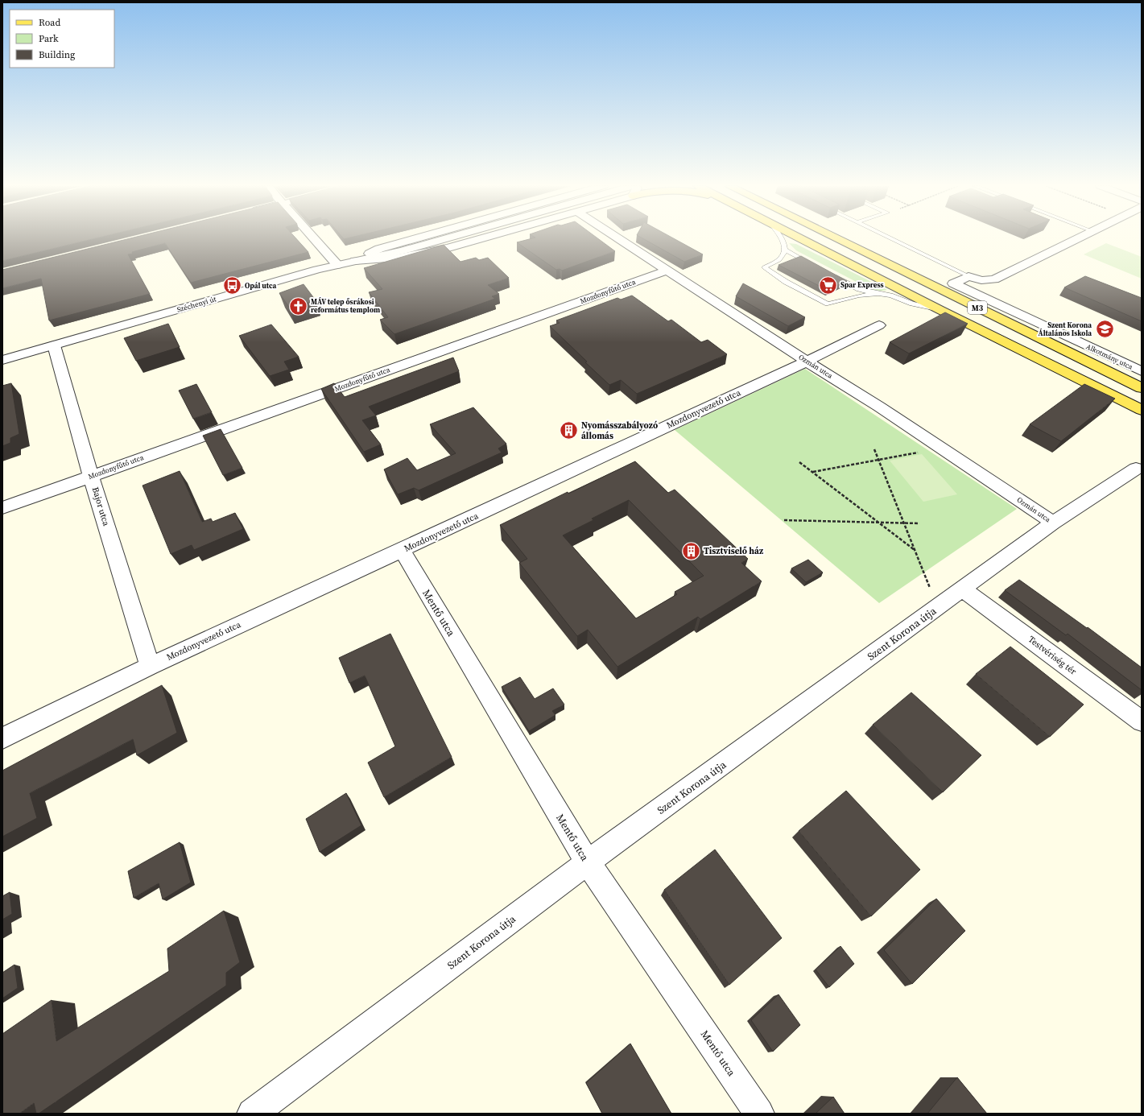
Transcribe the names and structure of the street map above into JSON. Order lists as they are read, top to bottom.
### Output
{
  "streets": {
    "main road": ["M3"],
    "street": [
      "Mozdonyfűtő utca",
      "Széchenyi út",
      "Alkotmány utca",
      "Ozmán utca",
      "Mozdonyvezető utca",
      "Bajor utca",
      "Mentő utca",
      "Szent Korona útja",
      "Testvériség tér"
    ]
  },
  "crossings": [
    ["Mozdonyfűtő utca", "Ozmán utca"],
    ["Mozdonyfűtő utca", "Bajor utca"],
    ["Széchenyi út", "Bajor utca"],
    ["Ozmán utca", "Mozdonyvezető utca"],
    ["Ozmán utca", "Szent Korona útja"],
    ["Mozdonyvezető utca", "Bajor utca"],
    ["Mozdonyvezető utca", "Mentő utca"],
    ["Mentő utca", "Szent Korona útja"],
    ["Szent Korona útja", "Testvériség tér"]
  ],
  "places": {
    "supermarket": ["Spar Express"],
    "bus stop": ["Opál utca"],
    "church": ["MÁV telep ősrákosi református templom"],
    "school or university": ["Szent Korona Általános Iskola"],
    "building": ["Nyomásszabályozó állomás", "Tisztviselő ház"]
  },
  "legend": ["Road", "Park", "Building"]
}
